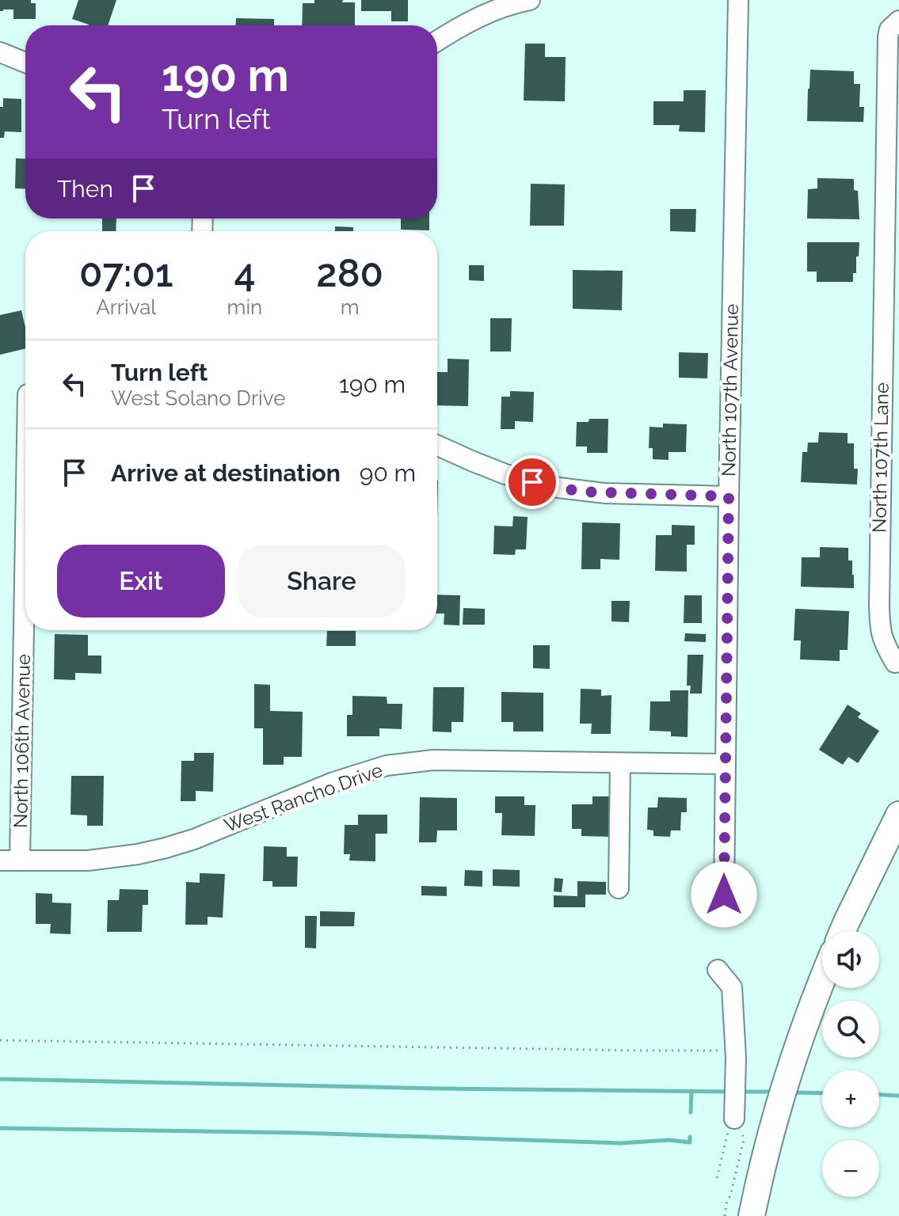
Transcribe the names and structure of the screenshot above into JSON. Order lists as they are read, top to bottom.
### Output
{
  "streets": {
    "street": [
      "North 107th Avenue",
      "North 107th Lane",
      "North 106th Avenue",
      "West Rancho Drive"
    ]
  },
  "crossings": [
    ["North 107th Avenue", "West Rancho Drive"],
    ["North 106th Avenue", "West Rancho Drive"]
  ],
  "page": {
    "turn": ["190 m", "Turn left"],
    "then": "Then",
    "eta": [
      "07:01",
      "Arrival",
      "4",
      "min",
      "280",
      "m"
    ],
    "list": [
      {
        "name": "Turn left",
        "note": "West Solano Drive",
        "value": "190 m"
      },
      {
        "name": "Arrive at destination",
        "value": "90 m"
      }
    ],
    "buttons": ["Exit", "Share"],
    "map_buttons": ["+", "−"]
  }
}
